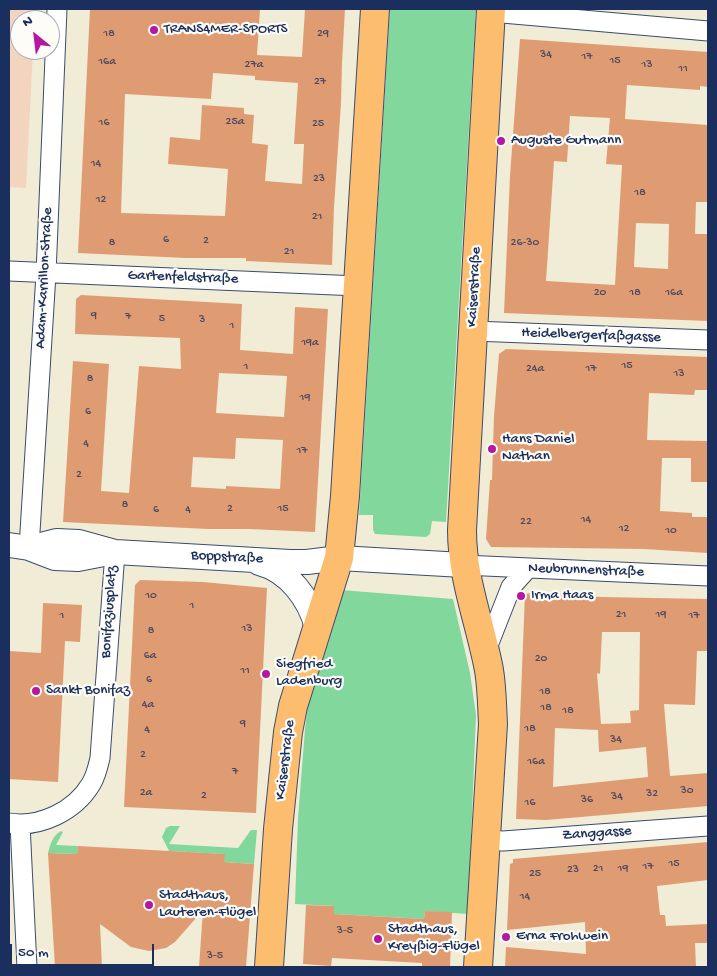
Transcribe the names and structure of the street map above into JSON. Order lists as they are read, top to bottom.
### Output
{
  "streets": {
    "main road": ["Kaiserstraße"],
    "street": [
      "Adam-Karrillon-Straße",
      "Gartenfeldstraße",
      "Heidelbergerfaßgasse",
      "Boppstraße",
      "Neubrunnenstraße",
      "Bonifaziusplatz",
      "Zanggasse"
    ]
  },
  "crossings": [
    ["Adam-Karrillon-Straße", "Gartenfeldstraße"],
    ["Adam-Karrillon-Straße", "Boppstraße"],
    ["Gartenfeldstraße", "Kaiserstraße"],
    ["Kaiserstraße", "Heidelbergerfaßgasse"],
    ["Kaiserstraße", "Boppstraße"],
    ["Kaiserstraße", "Neubrunnenstraße"],
    ["Kaiserstraße", "Zanggasse"],
    ["Boppstraße", "Bonifaziusplatz"]
  ],
  "places": [
    "TRANS4MER-SPORTS",
    "Auguste Gutmann",
    "Hans Daniel Nathan",
    "Irma Haas",
    "Siegfried Ladenburg",
    "Sankt Bonifaz",
    "Stadthaus, Lauteren-Flügel",
    "Erna Frohwein",
    "Stadthaus, Kreyßig-Flügel"
  ],
  "house_numbers": [
    "18",
    "29",
    "34",
    "17",
    "15",
    "16a",
    "27a",
    "13",
    "11",
    "27",
    "25a",
    "16",
    "25",
    "14",
    "23",
    "18",
    "12",
    "21",
    "6",
    "2",
    "8",
    "26-30",
    "21",
    "20",
    "18",
    "16a",
    "9",
    "7",
    "5",
    "3",
    "1",
    "19a",
    "15",
    "1",
    "24a",
    "17",
    "13",
    "8",
    "19",
    "6",
    "4",
    "17",
    "2",
    "8",
    "2",
    "15",
    "6",
    "4",
    "14",
    "22",
    "12",
    "10",
    "10",
    "1",
    "21",
    "19",
    "1",
    "17",
    "13",
    "8",
    "6a",
    "20",
    "11",
    "6",
    "18",
    "4a",
    "18",
    "18",
    "9",
    "18",
    "4",
    "34",
    "2",
    "16a",
    "7",
    "30",
    "2a",
    "32",
    "2",
    "34",
    "36",
    "16",
    "15",
    "17",
    "21",
    "19",
    "23",
    "25",
    "14",
    "3-5",
    "3-5"
  ],
  "scale_bar": "50 m",
  "north": "top left"
}
